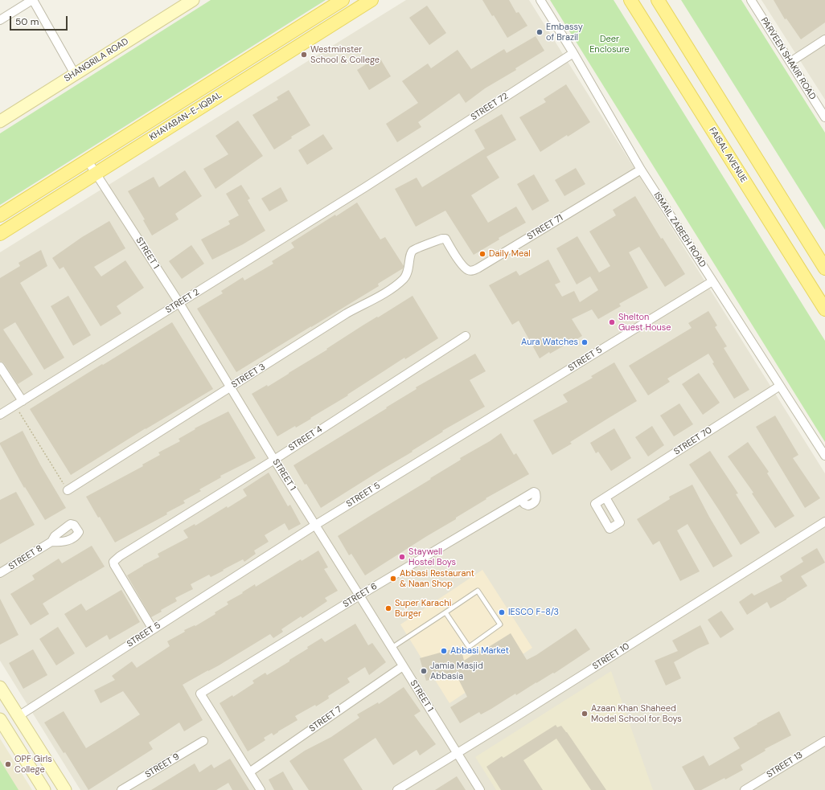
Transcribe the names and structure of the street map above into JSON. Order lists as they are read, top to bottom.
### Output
{
  "streets": {
    "main road": ["KHAYABAN-E-IQBAL", "FAISAL AVENUE"],
    "street": [
      "PARVEEN SHAKIR ROAD",
      "SHANGRILA ROAD",
      "STREET 72",
      "STREET 71",
      "ISMAIL ZABEEH ROAD",
      "STREET 1",
      "STREET 2",
      "STREET 5",
      "STREET 3",
      "STREET 4",
      "STREET 70",
      "STREET 8",
      "STREET 6",
      "STREET 10",
      "STREET 7",
      "STREET 13",
      "STREET 9"
    ]
  },
  "crossings": [
    ["STREET 72", "ISMAIL ZABEEH ROAD"],
    ["STREET 72", "STREET 2"],
    ["KHAYABAN-E-IQBAL", "STREET 1"],
    ["STREET 71", "ISMAIL ZABEEH ROAD"],
    ["STREET 71", "STREET 3"],
    ["ISMAIL ZABEEH ROAD", "STREET 5"],
    ["ISMAIL ZABEEH ROAD", "STREET 70"],
    ["STREET 1", "STREET 2"],
    ["STREET 1", "STREET 5"],
    ["STREET 1", "STREET 3"],
    ["STREET 1", "STREET 4"],
    ["STREET 1", "STREET 6"],
    ["STREET 1", "STREET 10"],
    ["STREET 1", "STREET 7"],
    ["STREET 5", "STREET 4"],
    ["STREET 6", "STREET 7"]
  ],
  "parks": ["Deer Enclosure"],
  "places": [
    "Embassy of Brazil",
    "Westminster School & College",
    "Daily Meal",
    "Shelton Guest House",
    "Aura Watches",
    "Staywell Hostel Boys",
    "Abbasi Restaurant & Naan Shop",
    "Super Karachi Burger",
    "IESCO F-8/3",
    "Abbasi Market",
    "Jamia Masjid Abbasia",
    "Azaan Khan Shaheed Model School for Boys",
    "OPF Girls College"
  ],
  "scale_bar": "50 m"
}
